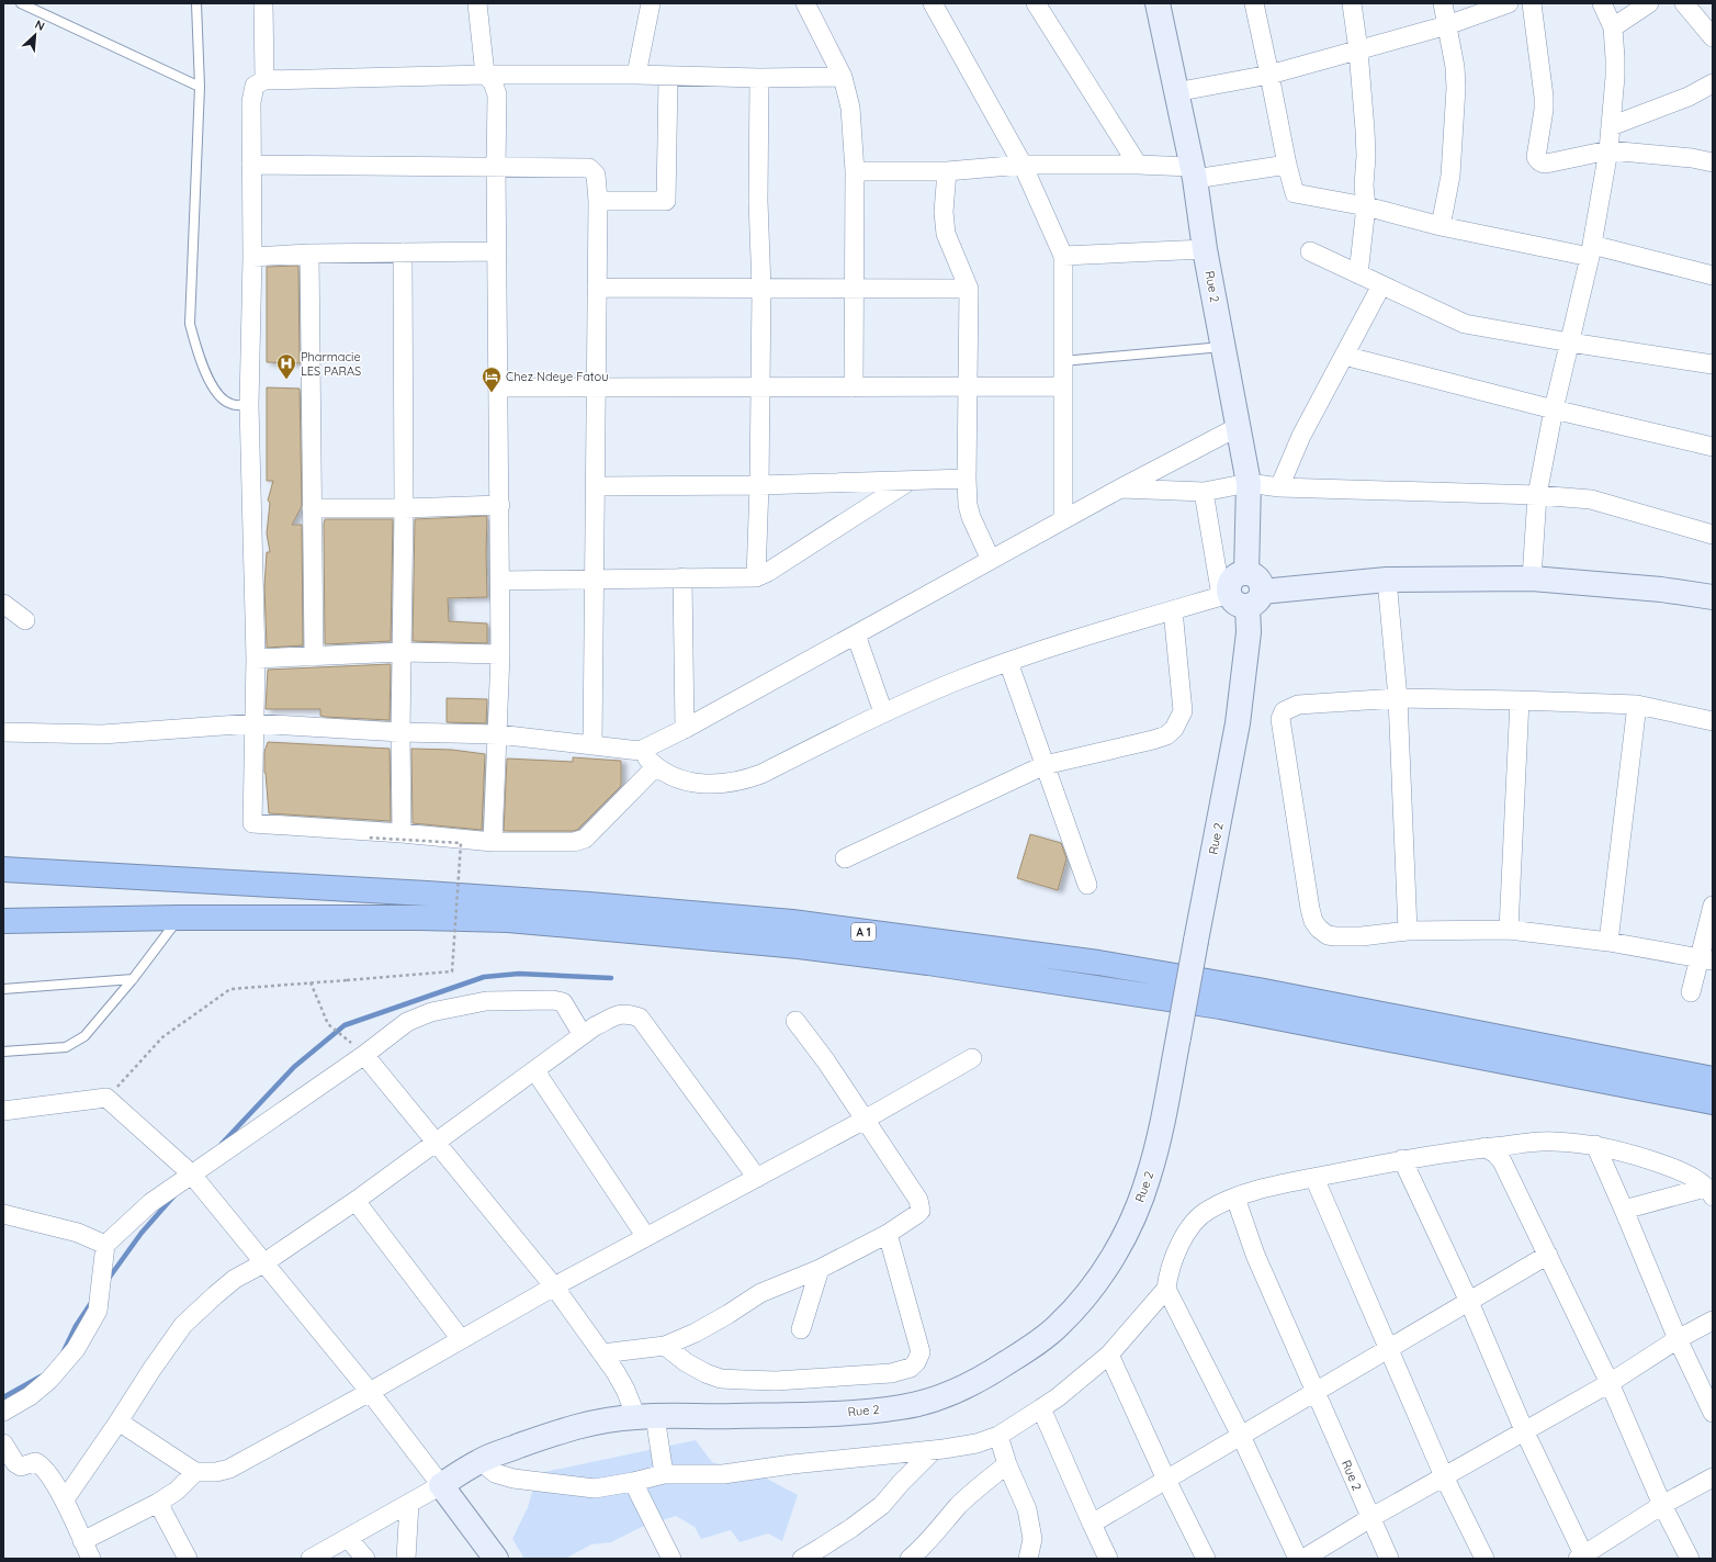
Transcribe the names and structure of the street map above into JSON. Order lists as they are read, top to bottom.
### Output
{
  "streets": {
    "highway": ["A 1"],
    "street": ["Rue 2"]
  },
  "places": {
    "hospital": ["Pharmacie LES PARAS"],
    "hotel": ["Chez Ndeye Fatou"]
  },
  "north": "top right"
}
